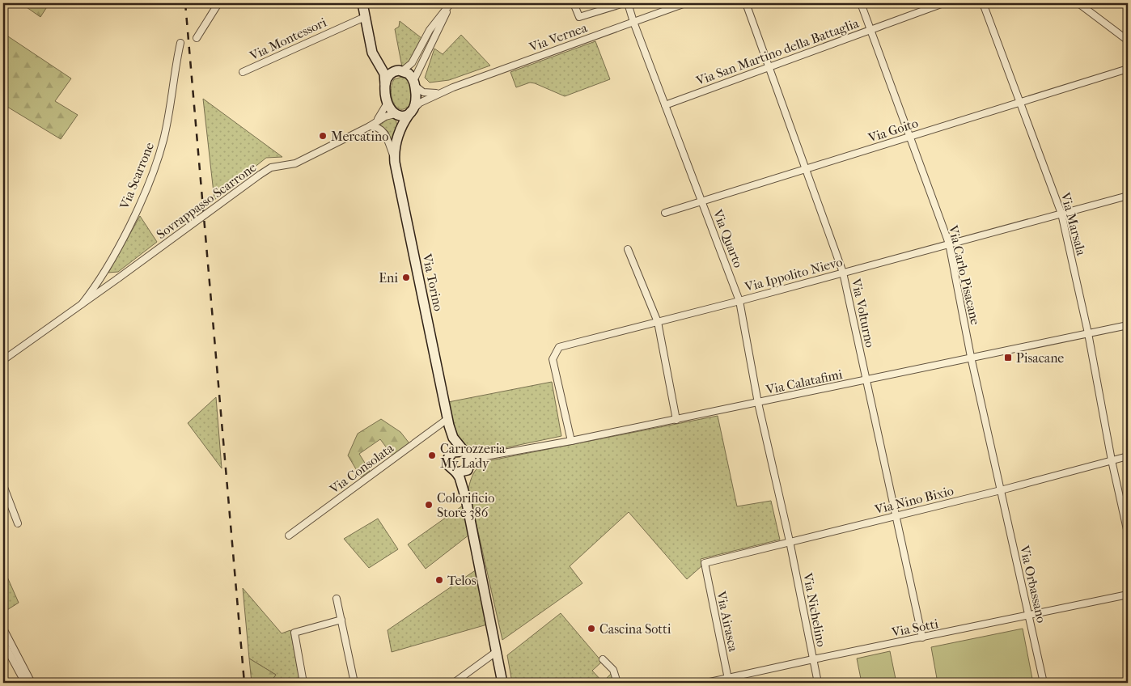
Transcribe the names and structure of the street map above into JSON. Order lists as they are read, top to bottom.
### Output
{
  "streets": {
    "main road": ["Via Torino"],
    "street": [
      "Via Vernea",
      "Via Montessori",
      "Via San Martino della Battaglia",
      "Via Goito",
      "Via Scarrone",
      "Sovrappasso Scarrone",
      "Via Marsala",
      "Via Quarto",
      "Via Ippolito Nievo",
      "Via Carlo Pisacane",
      "Via Volturno",
      "Via Calatafimi",
      "Via Consolata",
      "Via Nino Bixio",
      "Via Orbassano",
      "Via Nichelino",
      "Via Airasca",
      "Via Sotti"
    ]
  },
  "crossings": [
    ["Via Vernea", "Via Quarto"],
    ["Via San Martino della Battaglia", "Via Quarto"],
    ["Via San Martino della Battaglia", "Via Carlo Pisacane"],
    ["Via San Martino della Battaglia", "Via Volturno"],
    ["Via Goito", "Via Marsala"],
    ["Via Goito", "Via Quarto"],
    ["Via Goito", "Via Carlo Pisacane"],
    ["Via Goito", "Via Volturno"],
    ["Via Scarrone", "Sovrappasso Scarrone"],
    ["Via Marsala", "Via Ippolito Nievo"],
    ["Via Marsala", "Via Calatafimi"],
    ["Via Marsala", "Via Nino Bixio"],
    ["Via Quarto", "Via Ippolito Nievo"],
    ["Via Quarto", "Via Calatafimi"],
    ["Via Quarto", "Via Nino Bixio"],
    ["Via Quarto", "Via Nichelino"],
    ["Via Ippolito Nievo", "Via Carlo Pisacane"],
    ["Via Ippolito Nievo", "Via Volturno"],
    ["Via Ippolito Nievo", "Via Calatafimi"],
    ["Via Carlo Pisacane", "Via Calatafimi"],
    ["Via Carlo Pisacane", "Via Nino Bixio"],
    ["Via Carlo Pisacane", "Via Orbassano"],
    ["Via Torino", "Via Calatafimi"],
    ["Via Torino", "Via Consolata"],
    ["Via Volturno", "Via Calatafimi"],
    ["Via Volturno", "Via Nino Bixio"],
    ["Via Volturno", "Via Sotti"],
    ["Via Nino Bixio", "Via Orbassano"],
    ["Via Nino Bixio", "Via Nichelino"],
    ["Via Nino Bixio", "Via Airasca"],
    ["Via Orbassano", "Via Sotti"],
    ["Via Nichelino", "Via Sotti"],
    ["Via Airasca", "Via Sotti"]
  ],
  "places": {
    "other": [
      "Mercatino",
      "Eni",
      "Carrozzeria My Lady",
      "Colorificio Store 386",
      "Telos",
      "Cascina Sotti"
    ],
    "transit": ["Pisacane"]
  }
}
